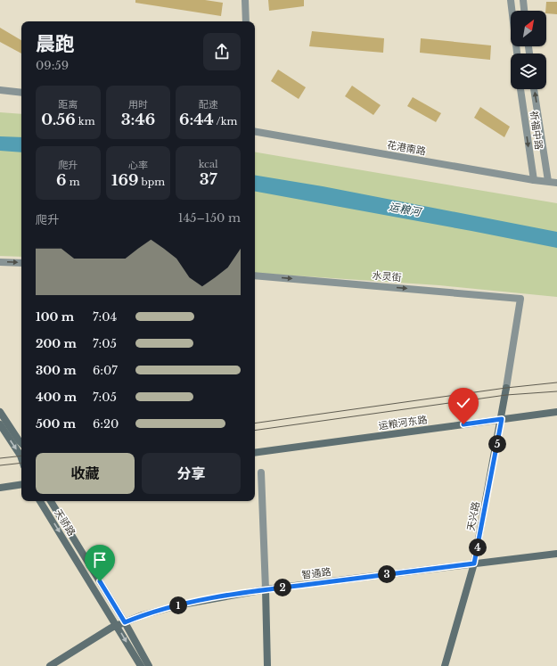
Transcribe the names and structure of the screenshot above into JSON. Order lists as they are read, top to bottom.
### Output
{
  "streets": {
    "street": [
      "祈福中路",
      "花港南路",
      "水灵街",
      "运粮河东路",
      "天兴路",
      "天骄路",
      "智通路"
    ]
  },
  "crossings": [
    ["祈福中路", "花港南路"],
    ["水灵街", "天兴路"],
    ["运粮河东路", "天兴路"],
    ["天兴路", "智通路"],
    ["天骄路", "智通路"]
  ],
  "water": ["运粮河"],
  "north": "top right",
  "page": {
    "heading": ["晨跑", "09:59"],
    "stats": [
      ["距离", "0.56 km"],
      ["用时", "3:46"],
      ["配速", "6:44 /km"],
      ["爬升", "6 m"],
      ["心率", "169 bpm"],
      ["kcal", "37"]
    ],
    "chart": ["爬升", "145–150 m"],
    "list": [
      {
        "name": "100 m",
        "note": "7:04"
      },
      {
        "name": "200 m",
        "note": "7:05"
      },
      {
        "name": "300 m",
        "note": "6:07"
      },
      {
        "name": "400 m",
        "note": "7:05"
      },
      {
        "name": "500 m",
        "note": "6:20"
      }
    ],
    "pins": [
      "5",
      "4",
      "3",
      "2",
      "1"
    ],
    "buttons": ["收藏", "分享"]
  }
}
